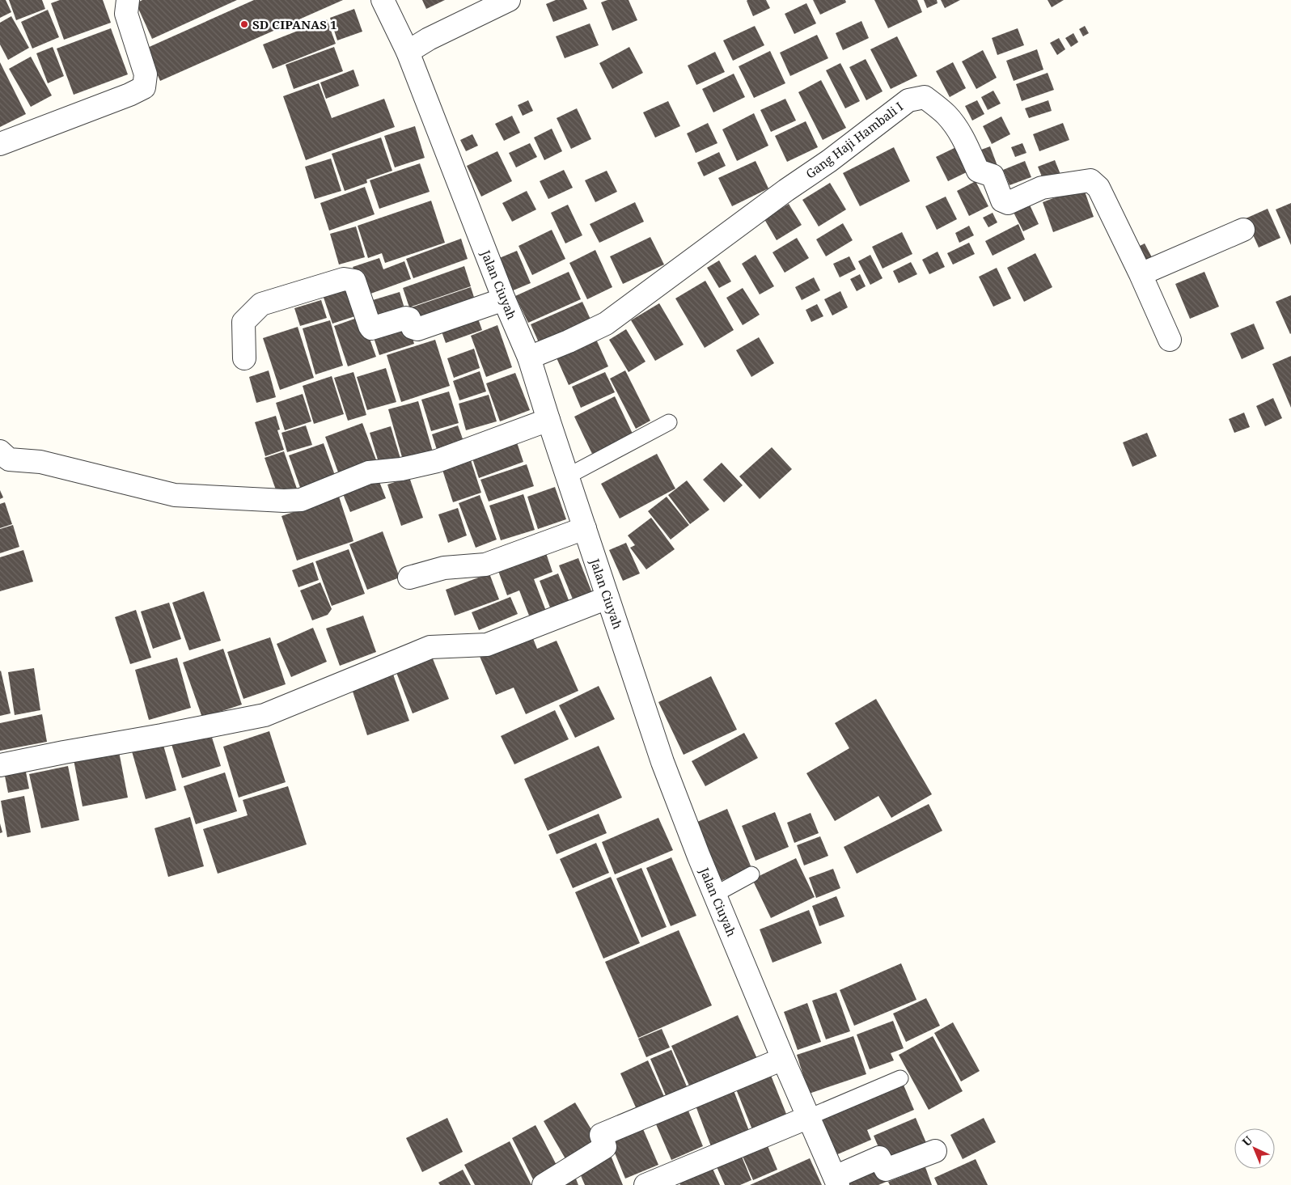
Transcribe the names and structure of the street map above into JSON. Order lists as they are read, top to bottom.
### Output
{
  "streets": {
    "street": ["Gang Haji Hambali I", "Jalan Ciuyah"]
  },
  "crossings": [
    ["Gang Haji Hambali I", "Jalan Ciuyah"]
  ],
  "places": ["SD CIPANAS 1"],
  "north": "top left"
}
